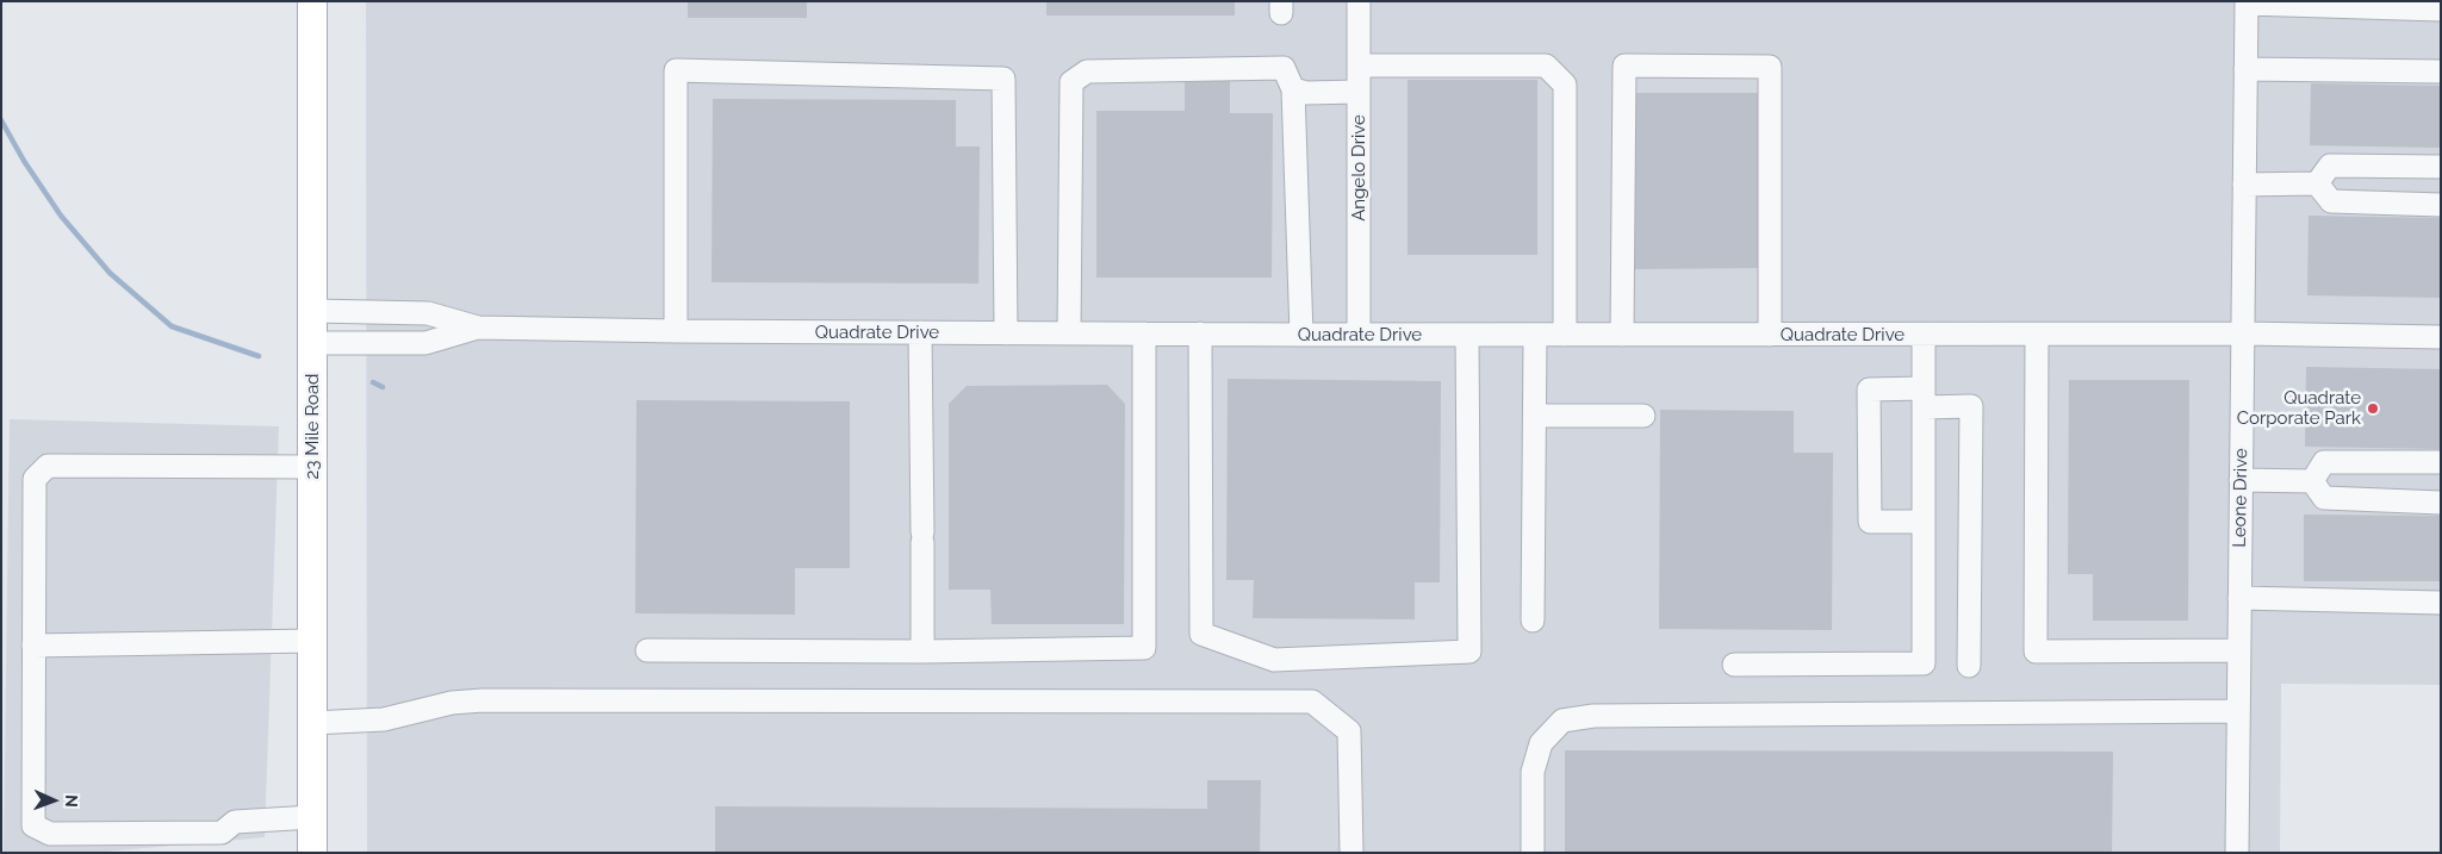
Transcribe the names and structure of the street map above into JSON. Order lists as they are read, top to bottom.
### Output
{
  "streets": {
    "main road": ["23 Mile Road"],
    "street": ["Angelo Drive", "Quadrate Drive", "Leone Drive"]
  },
  "crossings": [
    ["Angelo Drive", "Quadrate Drive"],
    ["Quadrate Drive", "23 Mile Road"],
    ["Quadrate Drive", "Leone Drive"]
  ],
  "places": ["Quadrate Corporate Park"],
  "north": "right"
}
